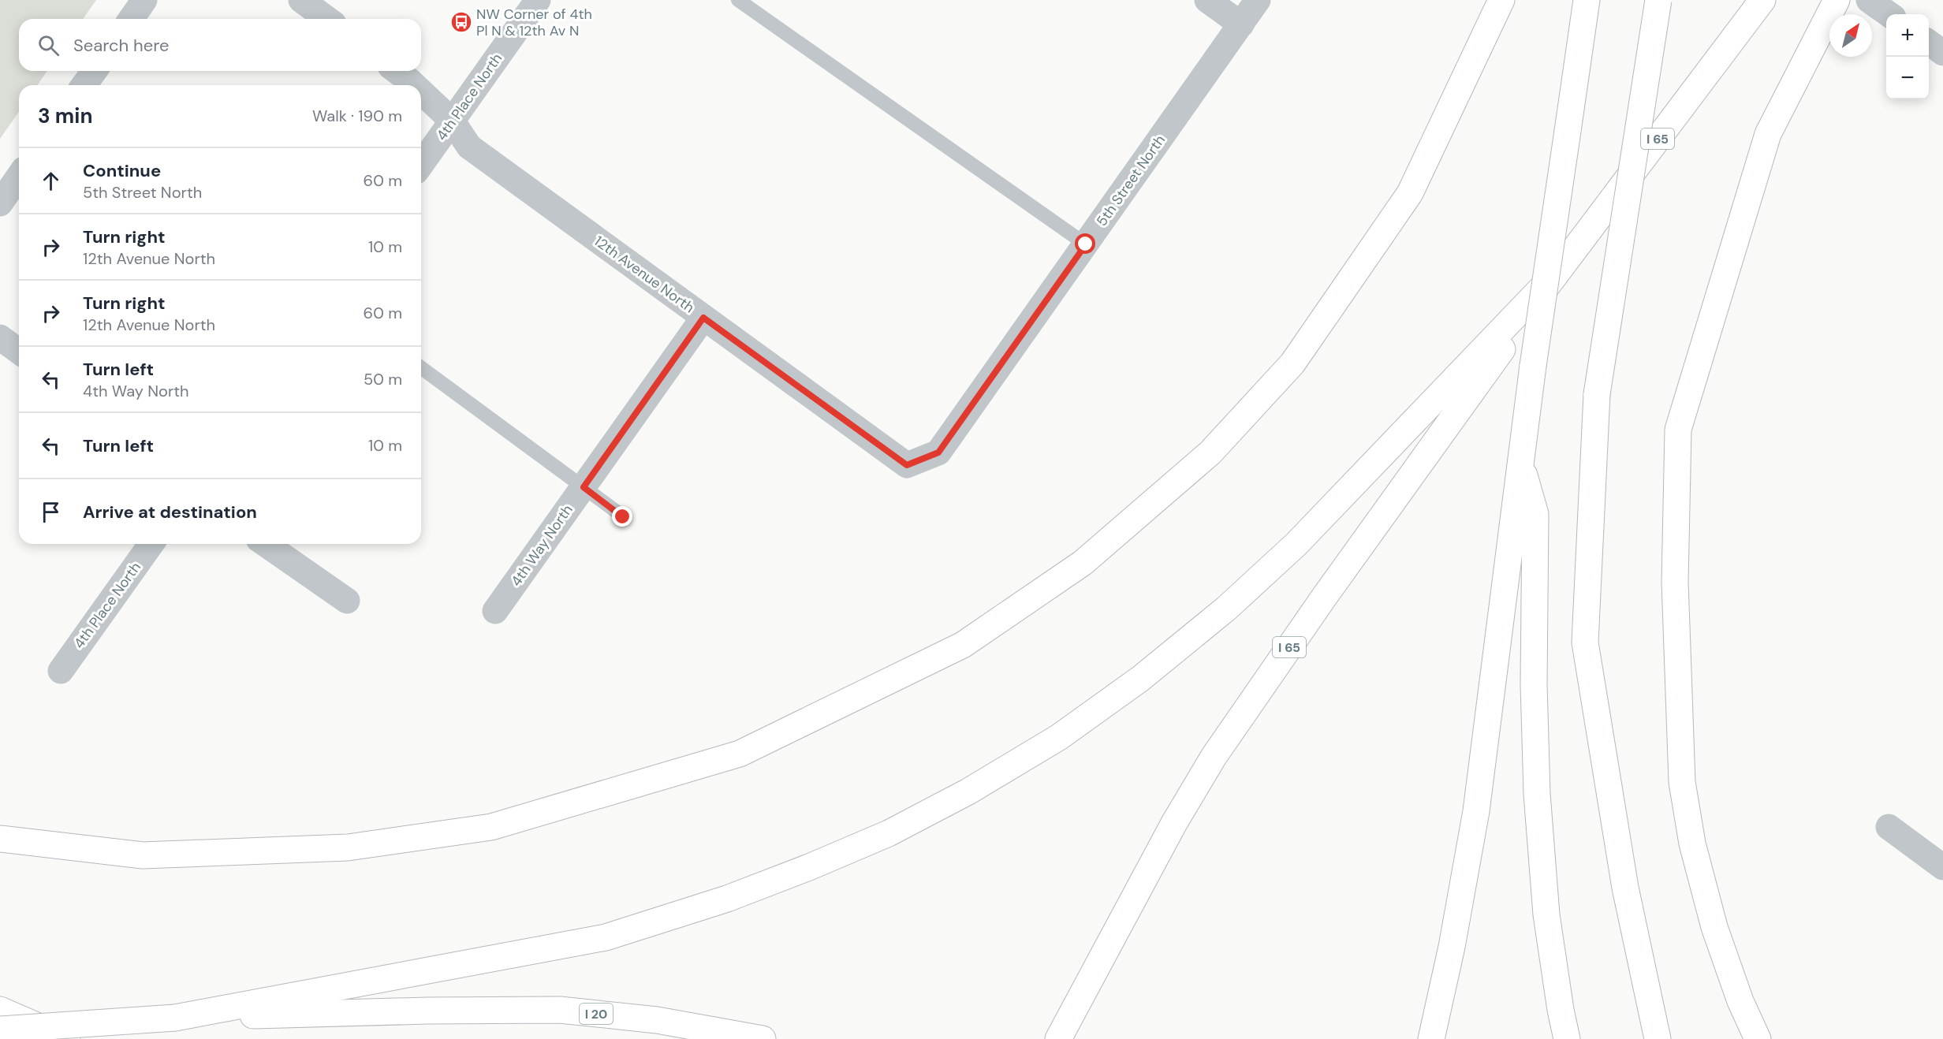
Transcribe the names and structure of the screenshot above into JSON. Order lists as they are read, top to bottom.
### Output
{
  "streets": {
    "highway": ["I 65", "I 20"],
    "street": [
      "4th Place North",
      "5th Street North",
      "12th Avenue North",
      "4th Way North"
    ]
  },
  "crossings": [
    ["4th Place North", "12th Avenue North"],
    ["5th Street North", "12th Avenue North"],
    ["12th Avenue North", "4th Way North"]
  ],
  "places": {
    "bus stop": ["NW Corner of 4th Pl N & 12th Av N"]
  },
  "north": "top right",
  "page": {
    "map_buttons": ["+", "−"],
    "search": "Search here",
    "heading": ["3 min", "Walk · 190 m"],
    "list": [
      ["Continue", "5th Street North", "60 m"],
      ["Turn right", "12th Avenue North", "10 m"],
      ["Turn right", "12th Avenue North", "60 m"],
      ["Turn left", "4th Way North", "50 m"],
      ["Turn left", "10 m"],
      "Arrive at destination"
    ]
  }
}
